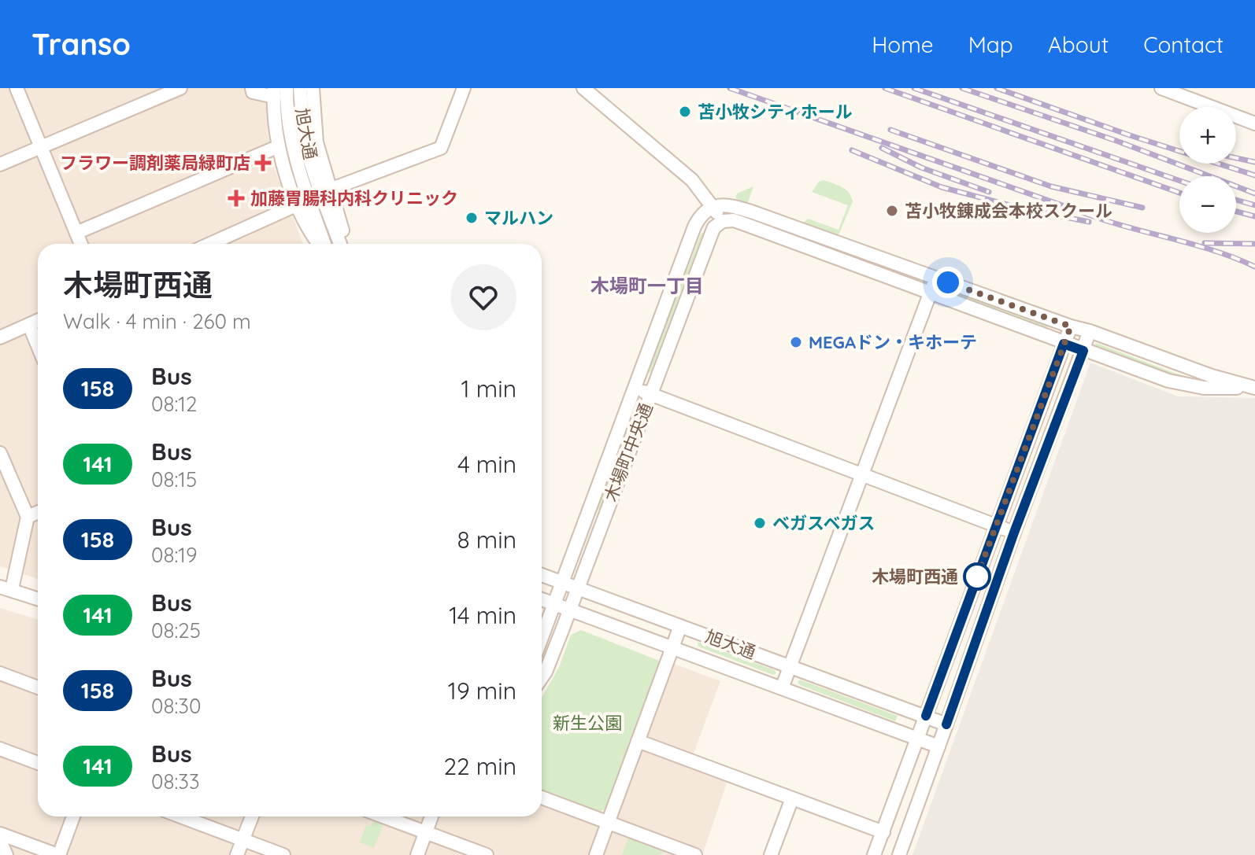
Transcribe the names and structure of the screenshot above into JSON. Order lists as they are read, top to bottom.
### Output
{
  "streets": {
    "street": ["旭大通", "木場町中央通"]
  },
  "crossings": [
    ["旭大通", "木場町中央通"]
  ],
  "districts": ["木場町一丁目"],
  "parks": ["新生公園"],
  "places": {
    "other": [
      "苫小牧シティホール",
      "苫小牧錬成会本校スクール",
      "マルハン",
      "MEGAドン・キホーテ",
      "ベガスベガス",
      "木場町西通"
    ],
    "health": ["フラワー調剤薬局緑町店", "加藤胃腸科内科クリニック"]
  },
  "lines": ["bus line 158"],
  "page": {
    "header": "Transo",
    "nav": [
      "Home",
      "Map",
      "About",
      "Contact"
    ],
    "map_buttons": ["+", "−"],
    "heading": ["木場町西通", "Walk · 4 min · 260 m"],
    "list": [
      {
        "mark": "158",
        "name": "Bus",
        "note": "08:12",
        "value": "1 min"
      },
      {
        "mark": "141",
        "name": "Bus",
        "note": "08:15",
        "value": "4 min"
      },
      {
        "mark": "158",
        "name": "Bus",
        "note": "08:19",
        "value": "8 min"
      },
      {
        "mark": "141",
        "name": "Bus",
        "note": "08:25",
        "value": "14 min"
      },
      {
        "mark": "158",
        "name": "Bus",
        "note": "08:30",
        "value": "19 min"
      },
      {
        "mark": "141",
        "name": "Bus",
        "note": "08:33",
        "value": "22 min"
      }
    ]
  }
}
